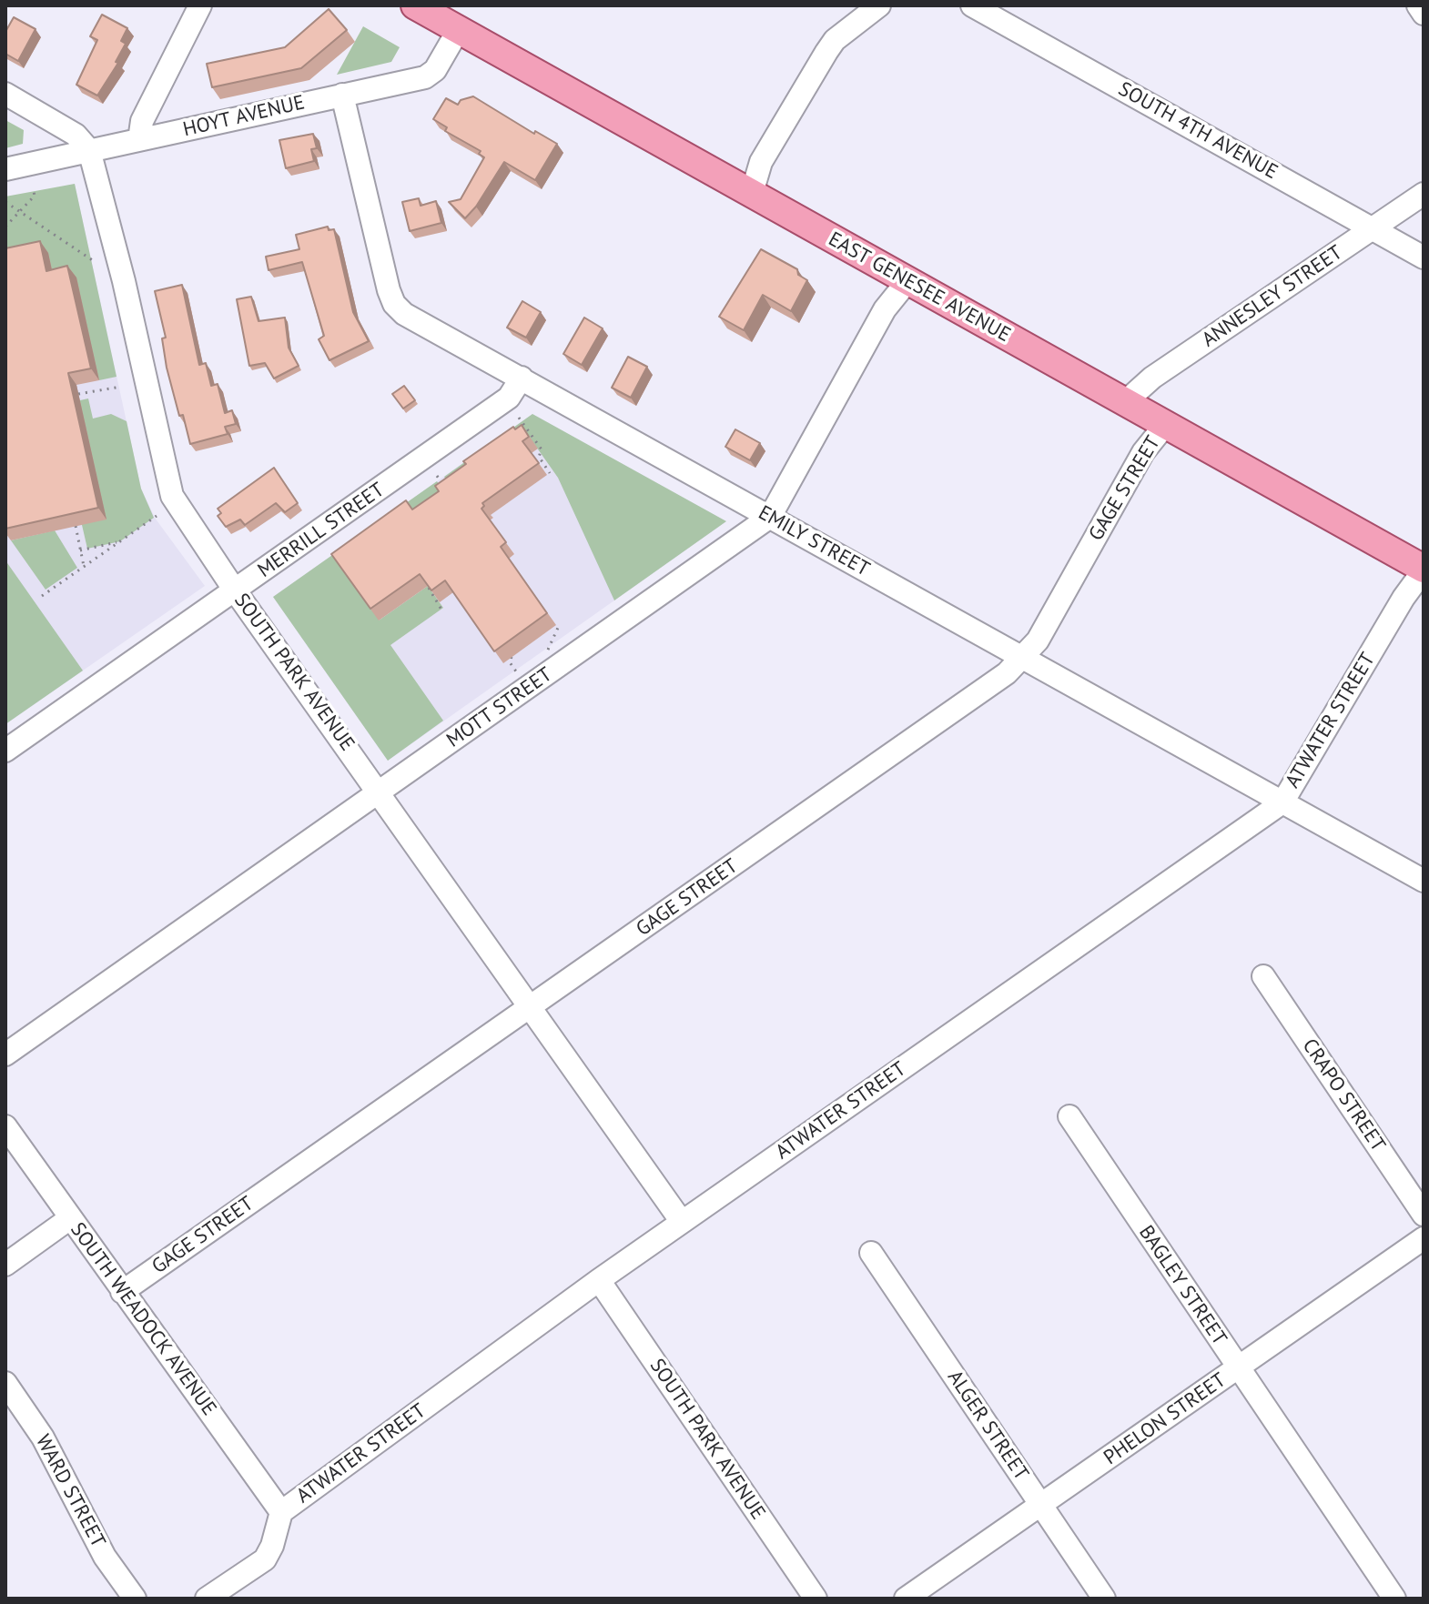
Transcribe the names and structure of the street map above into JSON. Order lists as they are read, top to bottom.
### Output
{
  "streets": {
    "main road": ["EAST GENESEE AVENUE"],
    "street": [
      "HOYT AVENUE",
      "SOUTH 4TH AVENUE",
      "ANNESLEY STREET",
      "GAGE STREET",
      "MERRILL STREET",
      "EMILY STREET",
      "SOUTH PARK AVENUE",
      "MOTT STREET",
      "ATWATER STREET",
      "CRAPO STREET",
      "BAGLEY STREET",
      "SOUTH WEADOCK AVENUE",
      "PHELON STREET",
      "ALGER STREET",
      "WARD STREET"
    ]
  },
  "crossings": [
    ["HOYT AVENUE", "EAST GENESEE AVENUE"],
    ["HOYT AVENUE", "EMILY STREET"],
    ["HOYT AVENUE", "SOUTH PARK AVENUE"],
    ["SOUTH 4TH AVENUE", "ANNESLEY STREET"],
    ["EAST GENESEE AVENUE", "ANNESLEY STREET"],
    ["EAST GENESEE AVENUE", "GAGE STREET"],
    ["EAST GENESEE AVENUE", "MOTT STREET"],
    ["EAST GENESEE AVENUE", "ATWATER STREET"],
    ["GAGE STREET", "EMILY STREET"],
    ["GAGE STREET", "SOUTH PARK AVENUE"],
    ["GAGE STREET", "SOUTH WEADOCK AVENUE"],
    ["MERRILL STREET", "EMILY STREET"],
    ["MERRILL STREET", "SOUTH PARK AVENUE"],
    ["EMILY STREET", "MOTT STREET"],
    ["EMILY STREET", "ATWATER STREET"],
    ["SOUTH PARK AVENUE", "MOTT STREET"],
    ["SOUTH PARK AVENUE", "ATWATER STREET"],
    ["ATWATER STREET", "SOUTH WEADOCK AVENUE"],
    ["BAGLEY STREET", "PHELON STREET"],
    ["PHELON STREET", "ALGER STREET"]
  ]
}
